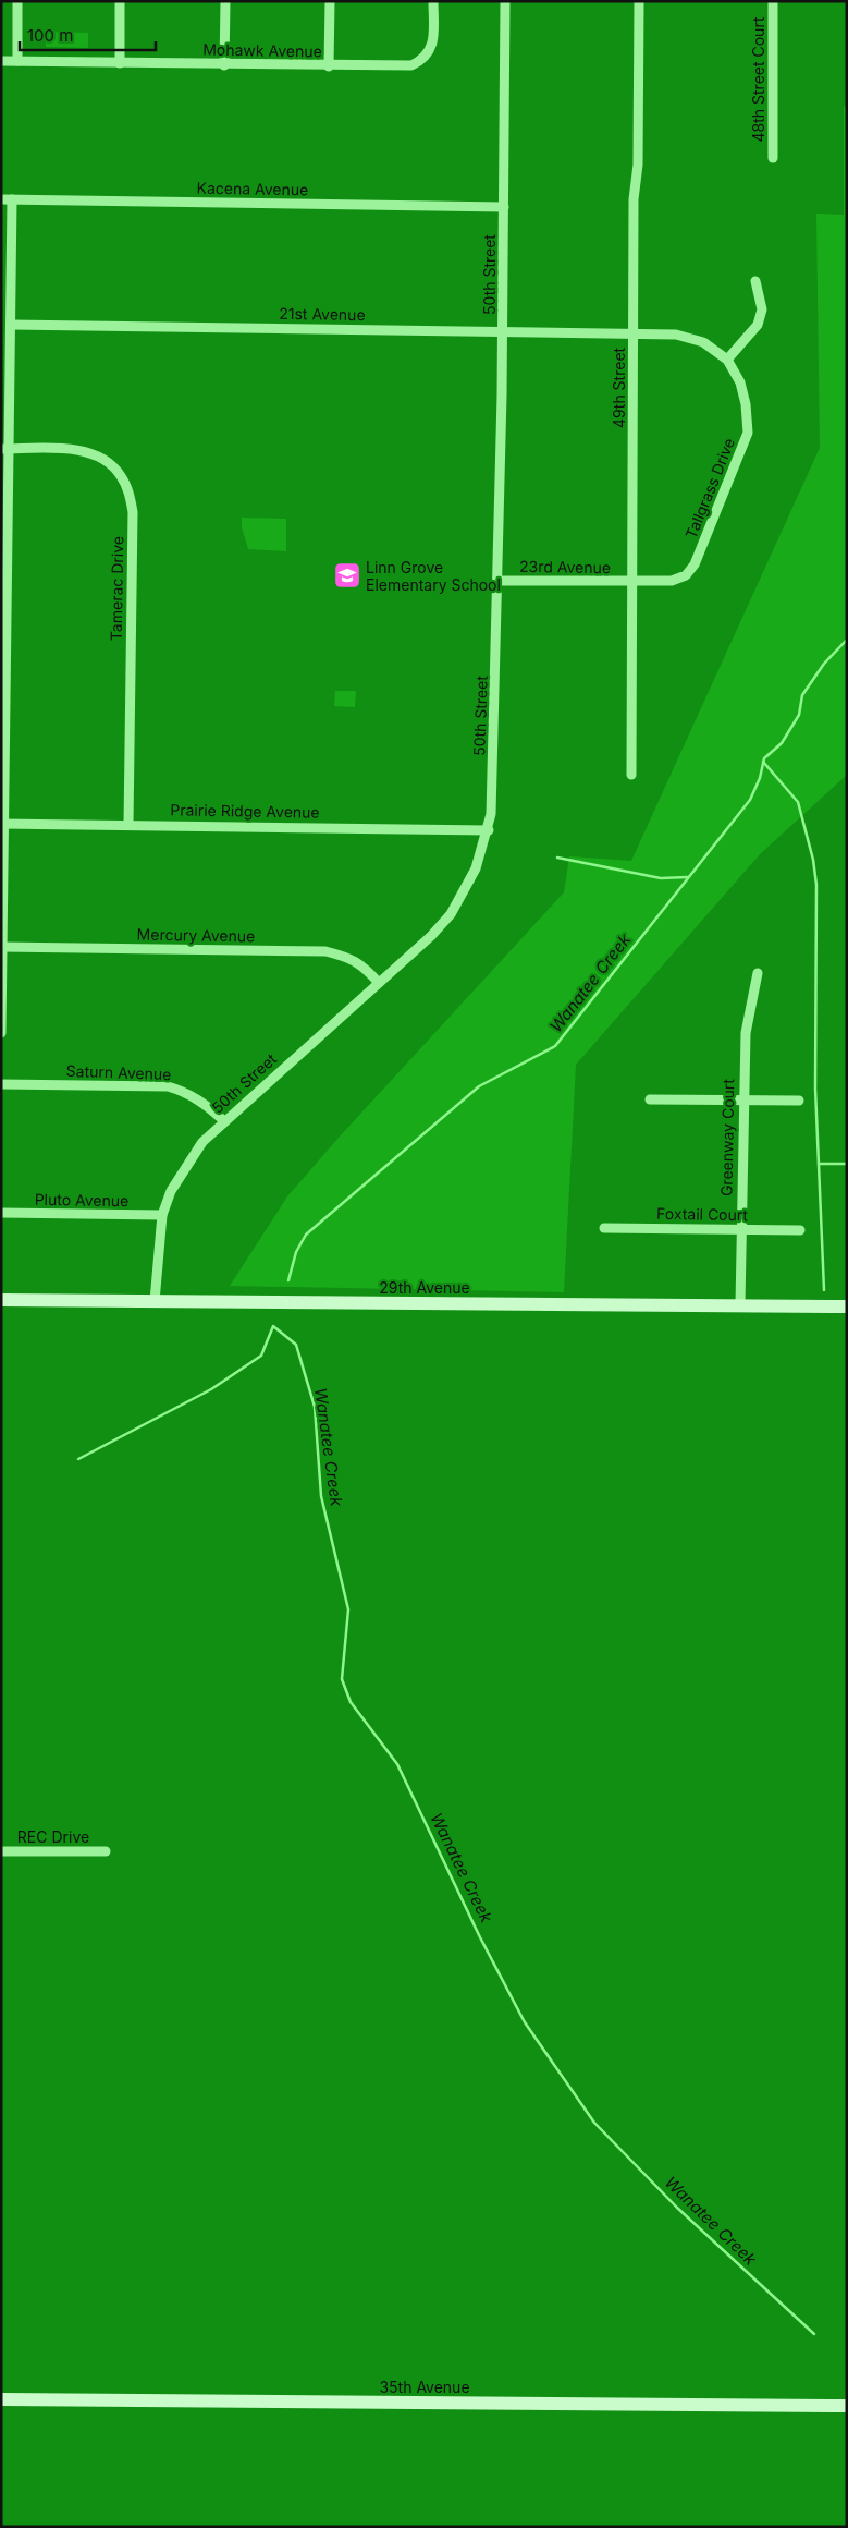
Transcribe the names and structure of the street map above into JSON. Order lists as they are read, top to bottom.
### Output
{
  "streets": {
    "street": [
      "Mohawk Avenue",
      "48th Street Court",
      "Kacena Avenue",
      "50th Street",
      "21st Avenue",
      "49th Street",
      "Tallgrass Drive",
      "23rd Avenue",
      "Tamerac Drive",
      "Prairie Ridge Avenue",
      "Mercury Avenue",
      "Saturn Avenue",
      "Greenway Court",
      "Pluto Avenue",
      "Foxtail Court",
      "29th Avenue",
      "REC Drive",
      "35th Avenue"
    ]
  },
  "crossings": [
    ["Kacena Avenue", "50th Street"],
    ["50th Street", "21st Avenue"],
    ["50th Street", "23rd Avenue"],
    ["50th Street", "Prairie Ridge Avenue"],
    ["50th Street", "Mercury Avenue"],
    ["50th Street", "Saturn Avenue"],
    ["50th Street", "Pluto Avenue"],
    ["50th Street", "29th Avenue"],
    ["21st Avenue", "49th Street"],
    ["21st Avenue", "Tallgrass Drive"],
    ["49th Street", "Tallgrass Drive"],
    ["49th Street", "23rd Avenue"],
    ["Tallgrass Drive", "23rd Avenue"],
    ["Tamerac Drive", "Prairie Ridge Avenue"],
    ["Greenway Court", "Foxtail Court"],
    ["Greenway Court", "29th Avenue"]
  ],
  "water": ["Wanatee Creek"],
  "places": {
    "school or university": ["Linn Grove Elementary School"]
  },
  "scale_bar": "100 m"
}
